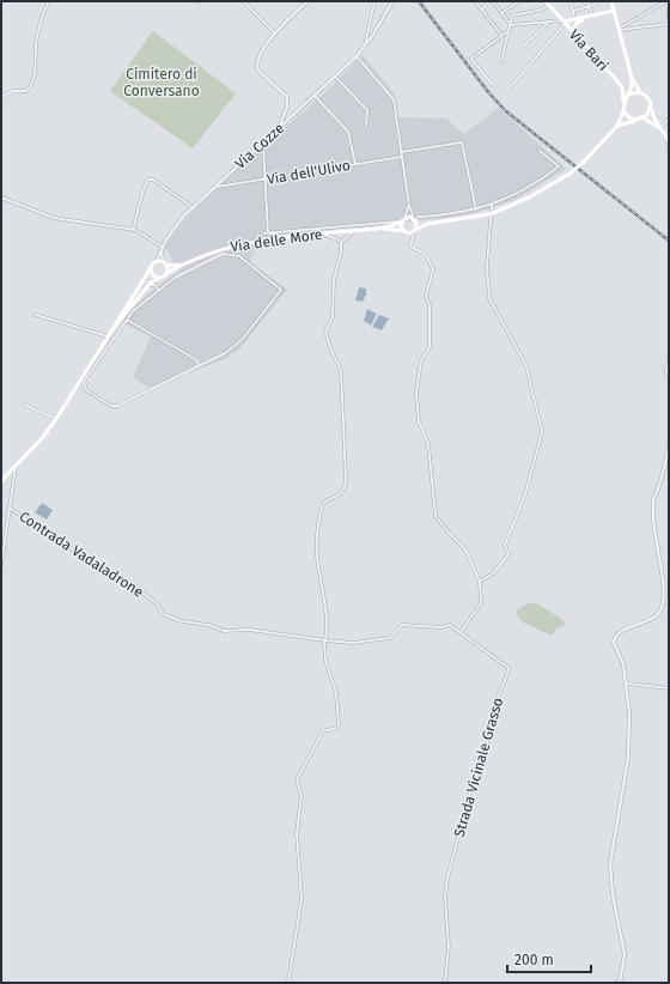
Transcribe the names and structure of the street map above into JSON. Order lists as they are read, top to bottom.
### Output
{
  "streets": {
    "main road": ["Via Bari", "Via delle More"],
    "street": [
      "Via Cozze",
      "Via dell'Ulivo",
      "Contrada Vadaladrone",
      "Strada Vicinale Grasso"
    ]
  },
  "crossings": [
    ["Via Cozze", "Via dell'Ulivo"],
    ["Contrada Vadaladrone", "Strada Vicinale Grasso"]
  ],
  "parks": ["Cimitero di Conversano"],
  "scale_bar": "200 m"
}
